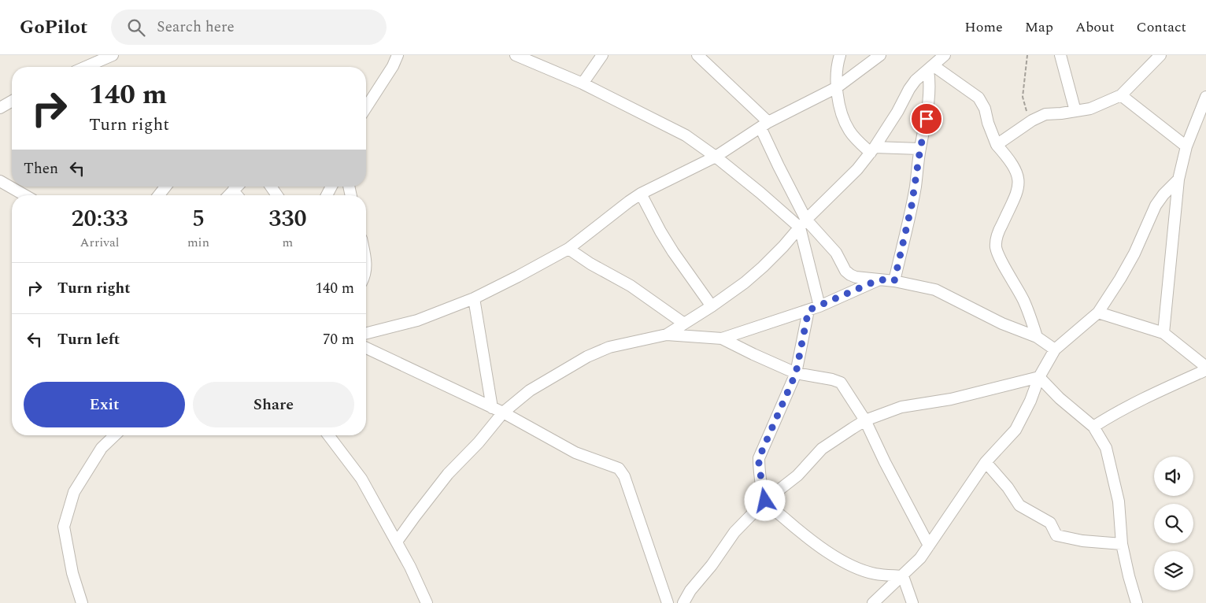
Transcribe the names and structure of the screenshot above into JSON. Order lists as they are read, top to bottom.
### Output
{
  "page": {
    "header": "GoPilot",
    "search": "Search here",
    "nav": [
      "Home",
      "Map",
      "About",
      "Contact"
    ],
    "turn": ["140 m", "Turn right"],
    "then": "Then",
    "eta": [
      "20:33",
      "Arrival",
      "5",
      "min",
      "330",
      "m"
    ],
    "list": [
      {
        "name": "Turn right",
        "value": "140 m"
      },
      {
        "name": "Turn left",
        "value": "70 m"
      }
    ],
    "buttons": ["Exit", "Share"]
  }
}
